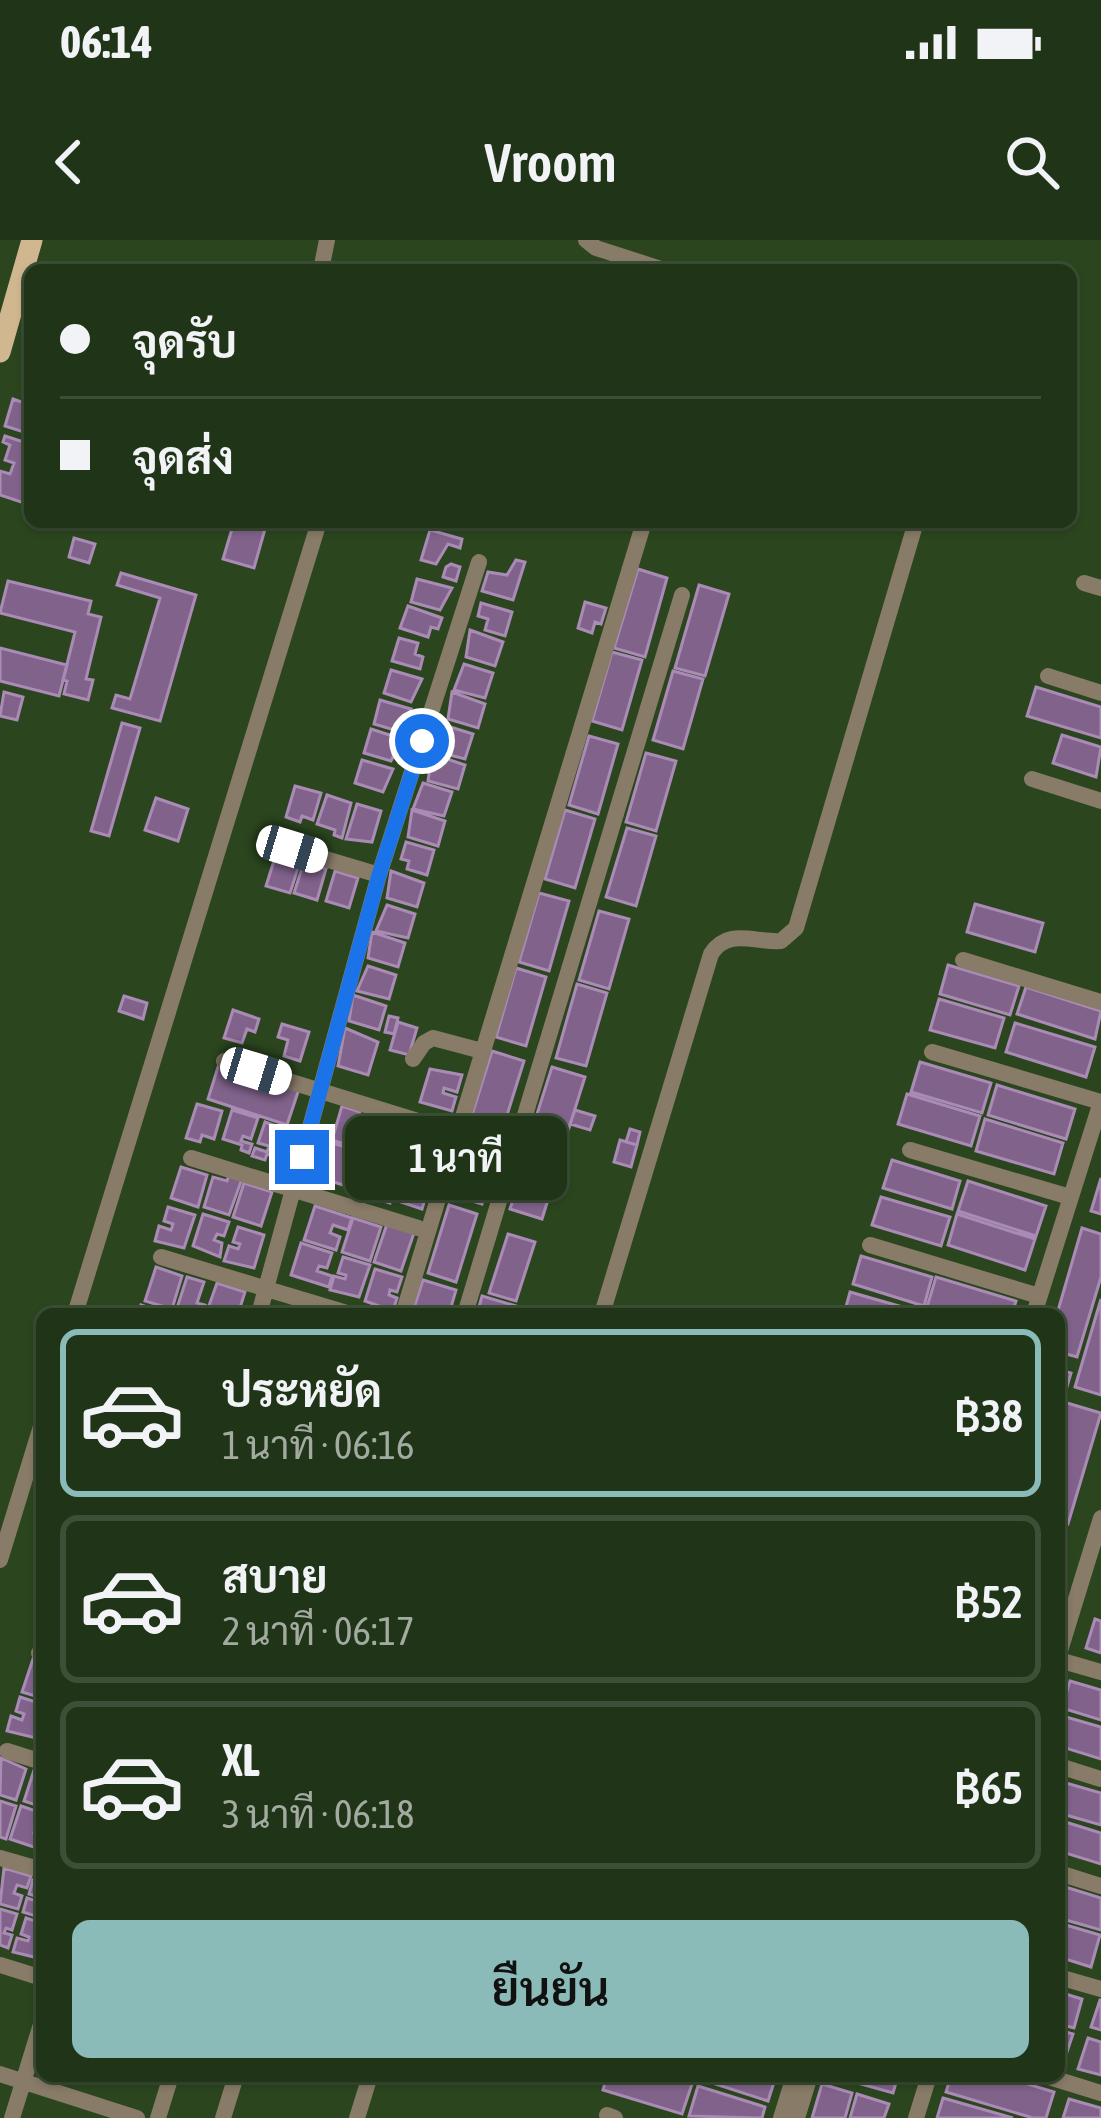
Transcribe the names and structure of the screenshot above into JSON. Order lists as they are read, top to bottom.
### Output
{
  "page": {
    "status": "06:14",
    "header": "Vroom",
    "banner": ["จุดรับ", "จุดส่ง"],
    "bubble": "1 นาที",
    "list": [
      {
        "name": "ประหยัด",
        "note": "1 นาที · 06:16",
        "value": "฿38"
      },
      {
        "name": "สบาย",
        "note": "2 นาที · 06:17",
        "value": "฿52"
      },
      {
        "name": "XL",
        "note": "3 นาที · 06:18",
        "value": "฿65"
      }
    ],
    "buttons": "ยืนยัน"
  }
}
